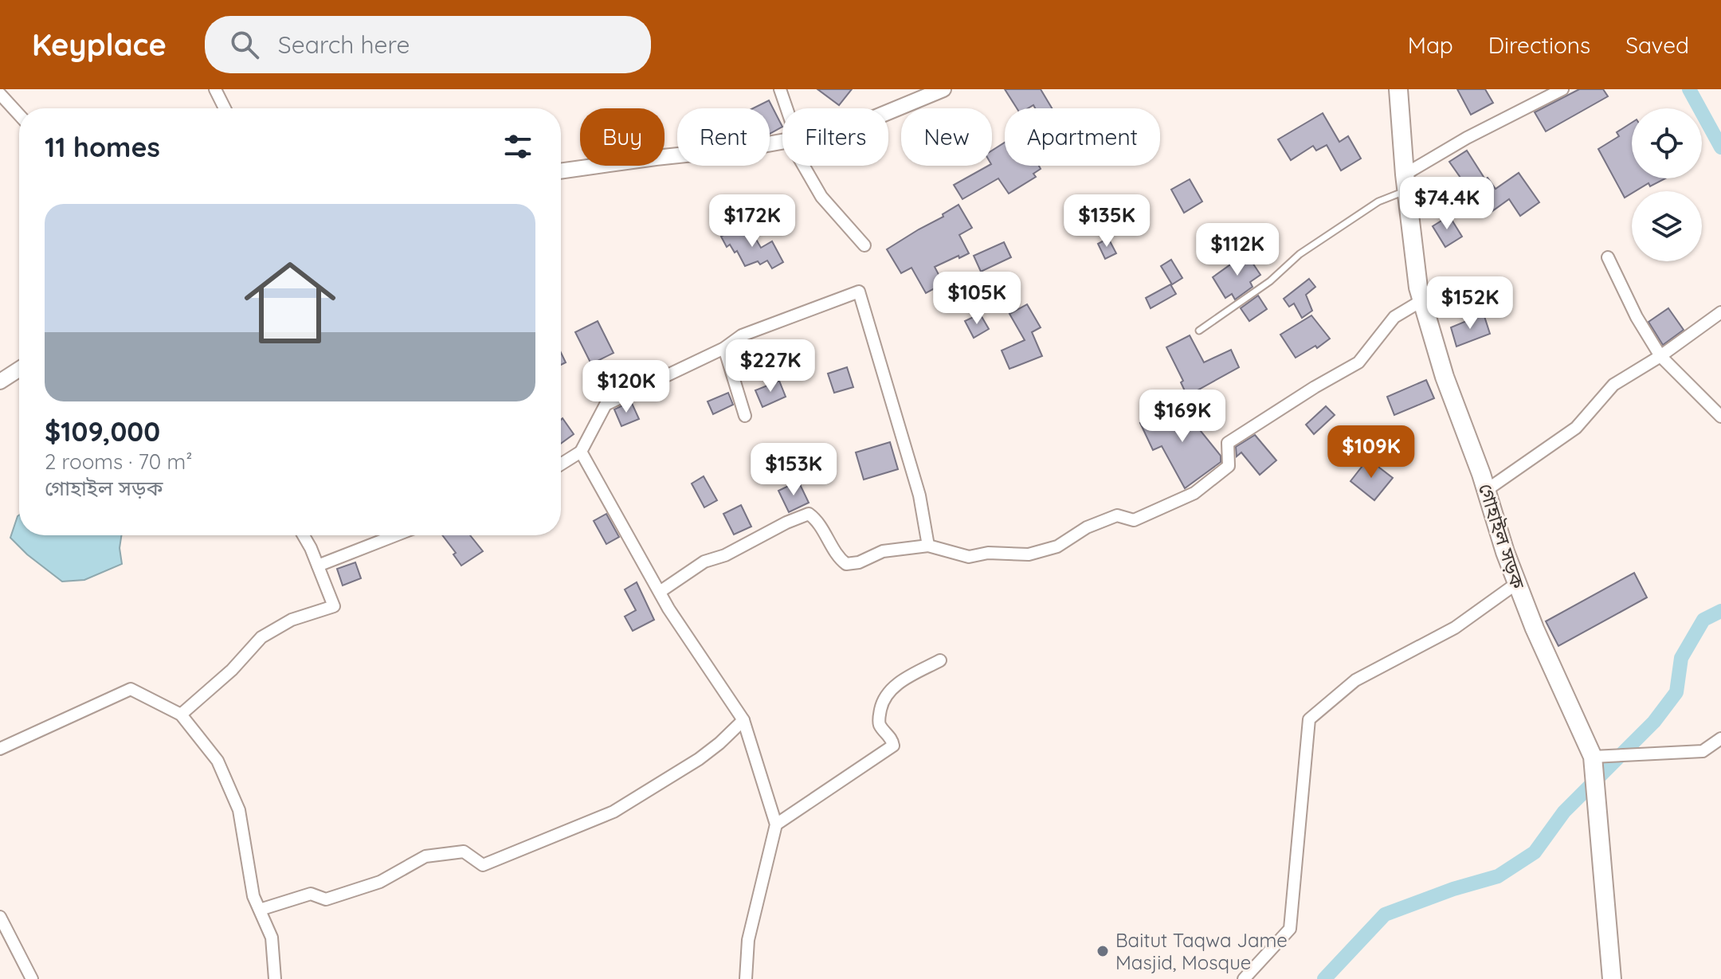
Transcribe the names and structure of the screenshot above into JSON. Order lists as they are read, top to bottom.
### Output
{
  "streets": {
    "main road": ["গোহাইল সড়ক"]
  },
  "places": ["Baitut Taqwa Jame Masjid, Mosque"],
  "page": {
    "header": "Keyplace",
    "search": "Search here",
    "nav": ["Map", "Directions", "Saved"],
    "chip": [
      "Buy",
      "Rent",
      "Filters",
      "New",
      "Apartment"
    ],
    "heading": "11 homes",
    "price": [
      "$74.4K",
      "$172K",
      "$135K",
      "$112K",
      "$105K",
      "$152K",
      "$227K",
      "$120K",
      "$169K",
      "$109K",
      "$153K"
    ],
    "list": [
      {
        "name": "$109,000",
        "note": "2 rooms · 70 m² · গোহাইল সড়ক"
      }
    ]
  }
}
